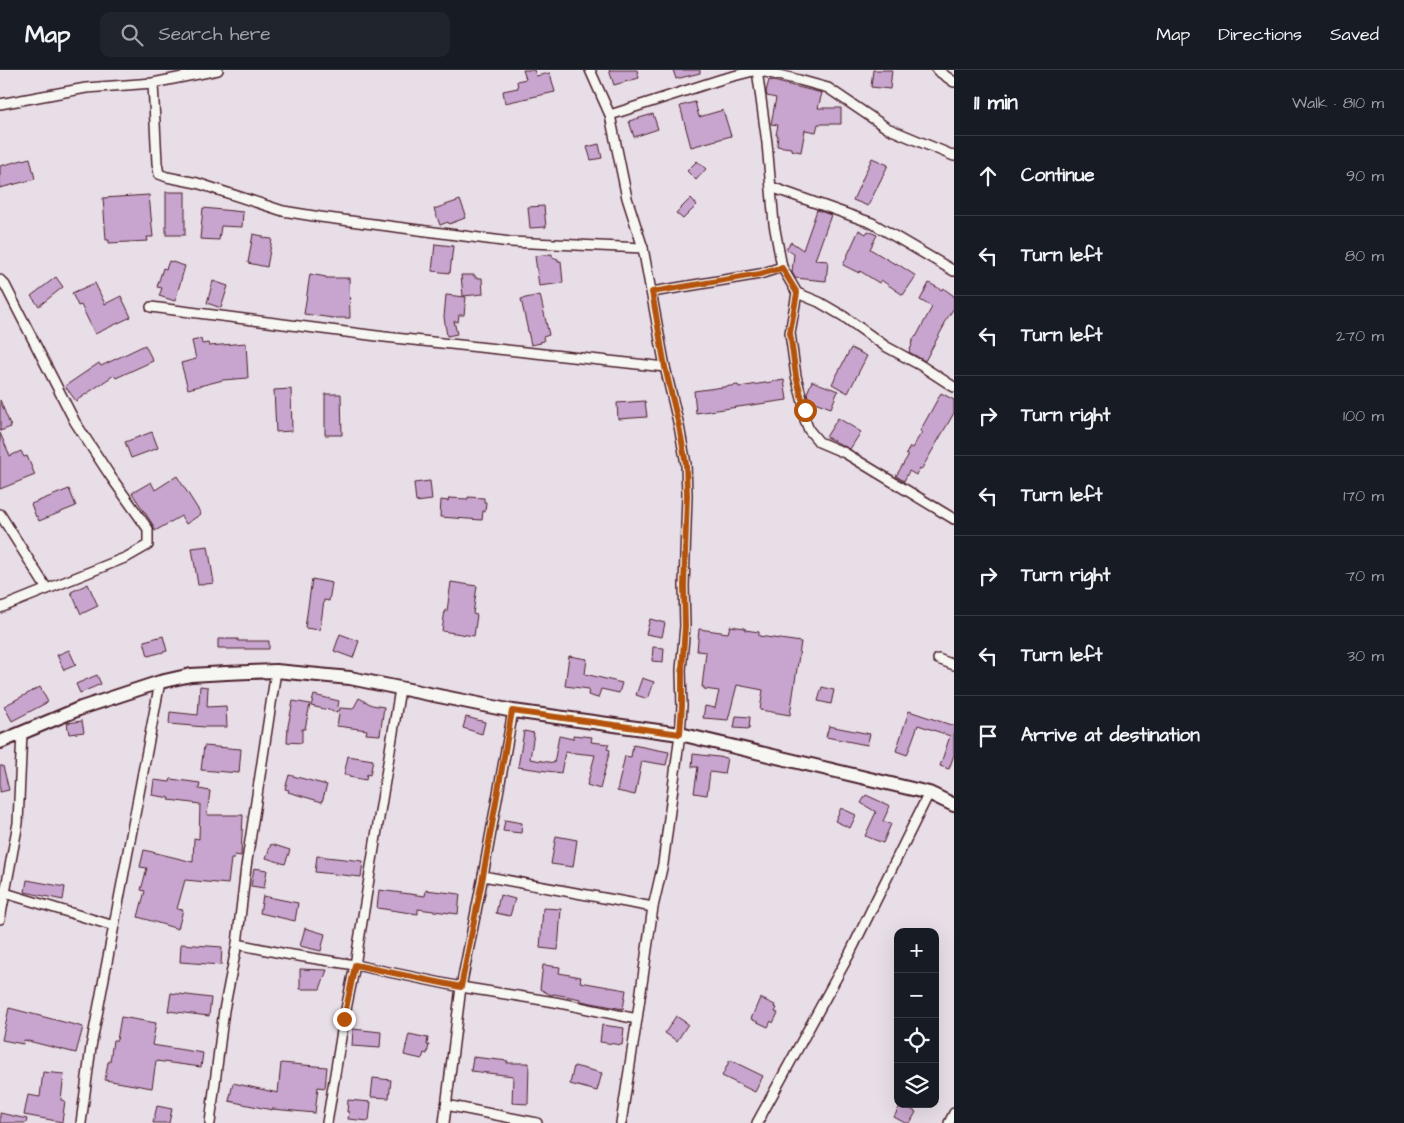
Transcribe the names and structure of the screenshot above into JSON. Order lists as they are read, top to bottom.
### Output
{
  "page": {
    "header": "Map",
    "search": "Search here",
    "nav": ["Map", "Directions", "Saved"],
    "heading": ["11 min", "Walk · 810 m"],
    "list": [
      ["Continue", "90 m"],
      ["Turn left", "80 m"],
      ["Turn left", "270 m"],
      ["Turn right", "100 m"],
      ["Turn left", "170 m"],
      ["Turn right", "70 m"],
      ["Turn left", "30 m"],
      "Arrive at destination"
    ],
    "map_buttons": ["+", "−"]
  }
}
